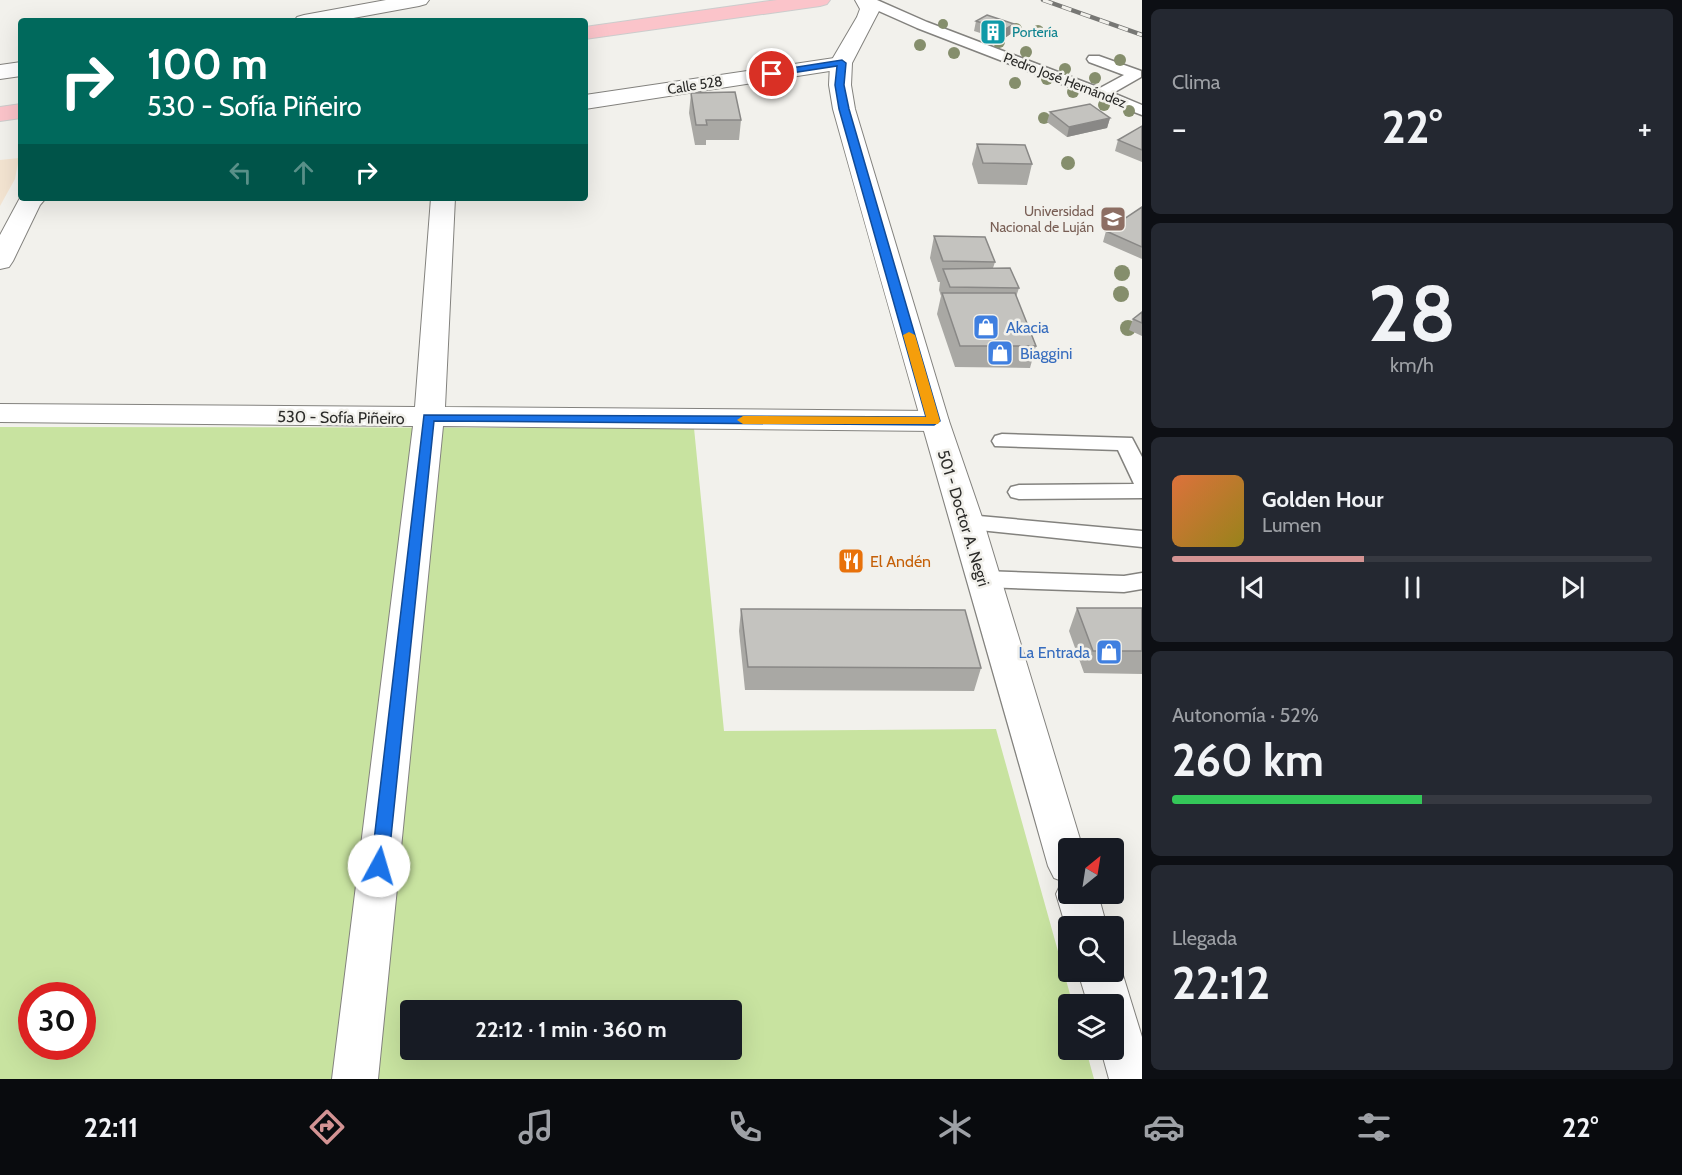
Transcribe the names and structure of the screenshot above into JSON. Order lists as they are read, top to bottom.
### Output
{
  "streets": {
    "street": ["Calle 528", "530 - Sofía Piñeiro", "501 - Doctor A. Negri"],
    "lane": ["Pedro José Hernández"]
  },
  "crossings": [
    ["Pedro José Hernández", "501 - Doctor A. Negri"],
    ["Calle 528", "501 - Doctor A. Negri"],
    ["530 - Sofía Piñeiro", "501 - Doctor A. Negri"]
  ],
  "places": {
    "building": ["Portería"],
    "school or university": ["Universidad Nacional de Luján"],
    "shop": ["Akacia", "Biaggini", "La Entrada"],
    "restaurant": ["El Andén"]
  },
  "north": "top right",
  "page": {
    "tile": [
      "Clima",
      ["28", "km/h"],
      ["Autonomía · 52%", "260 km"],
      ["Llegada", "22:12"]
    ],
    "turn": ["100 m", "530 - Sofía Piñeiro"],
    "heat": ["−", "22°", "+"],
    "song": ["Golden Hour", "Lumen"],
    "limit": "30",
    "trip": "22:12 · 1 min · 360 m",
    "tabs": ["22:11", "22°"]
  }
}
